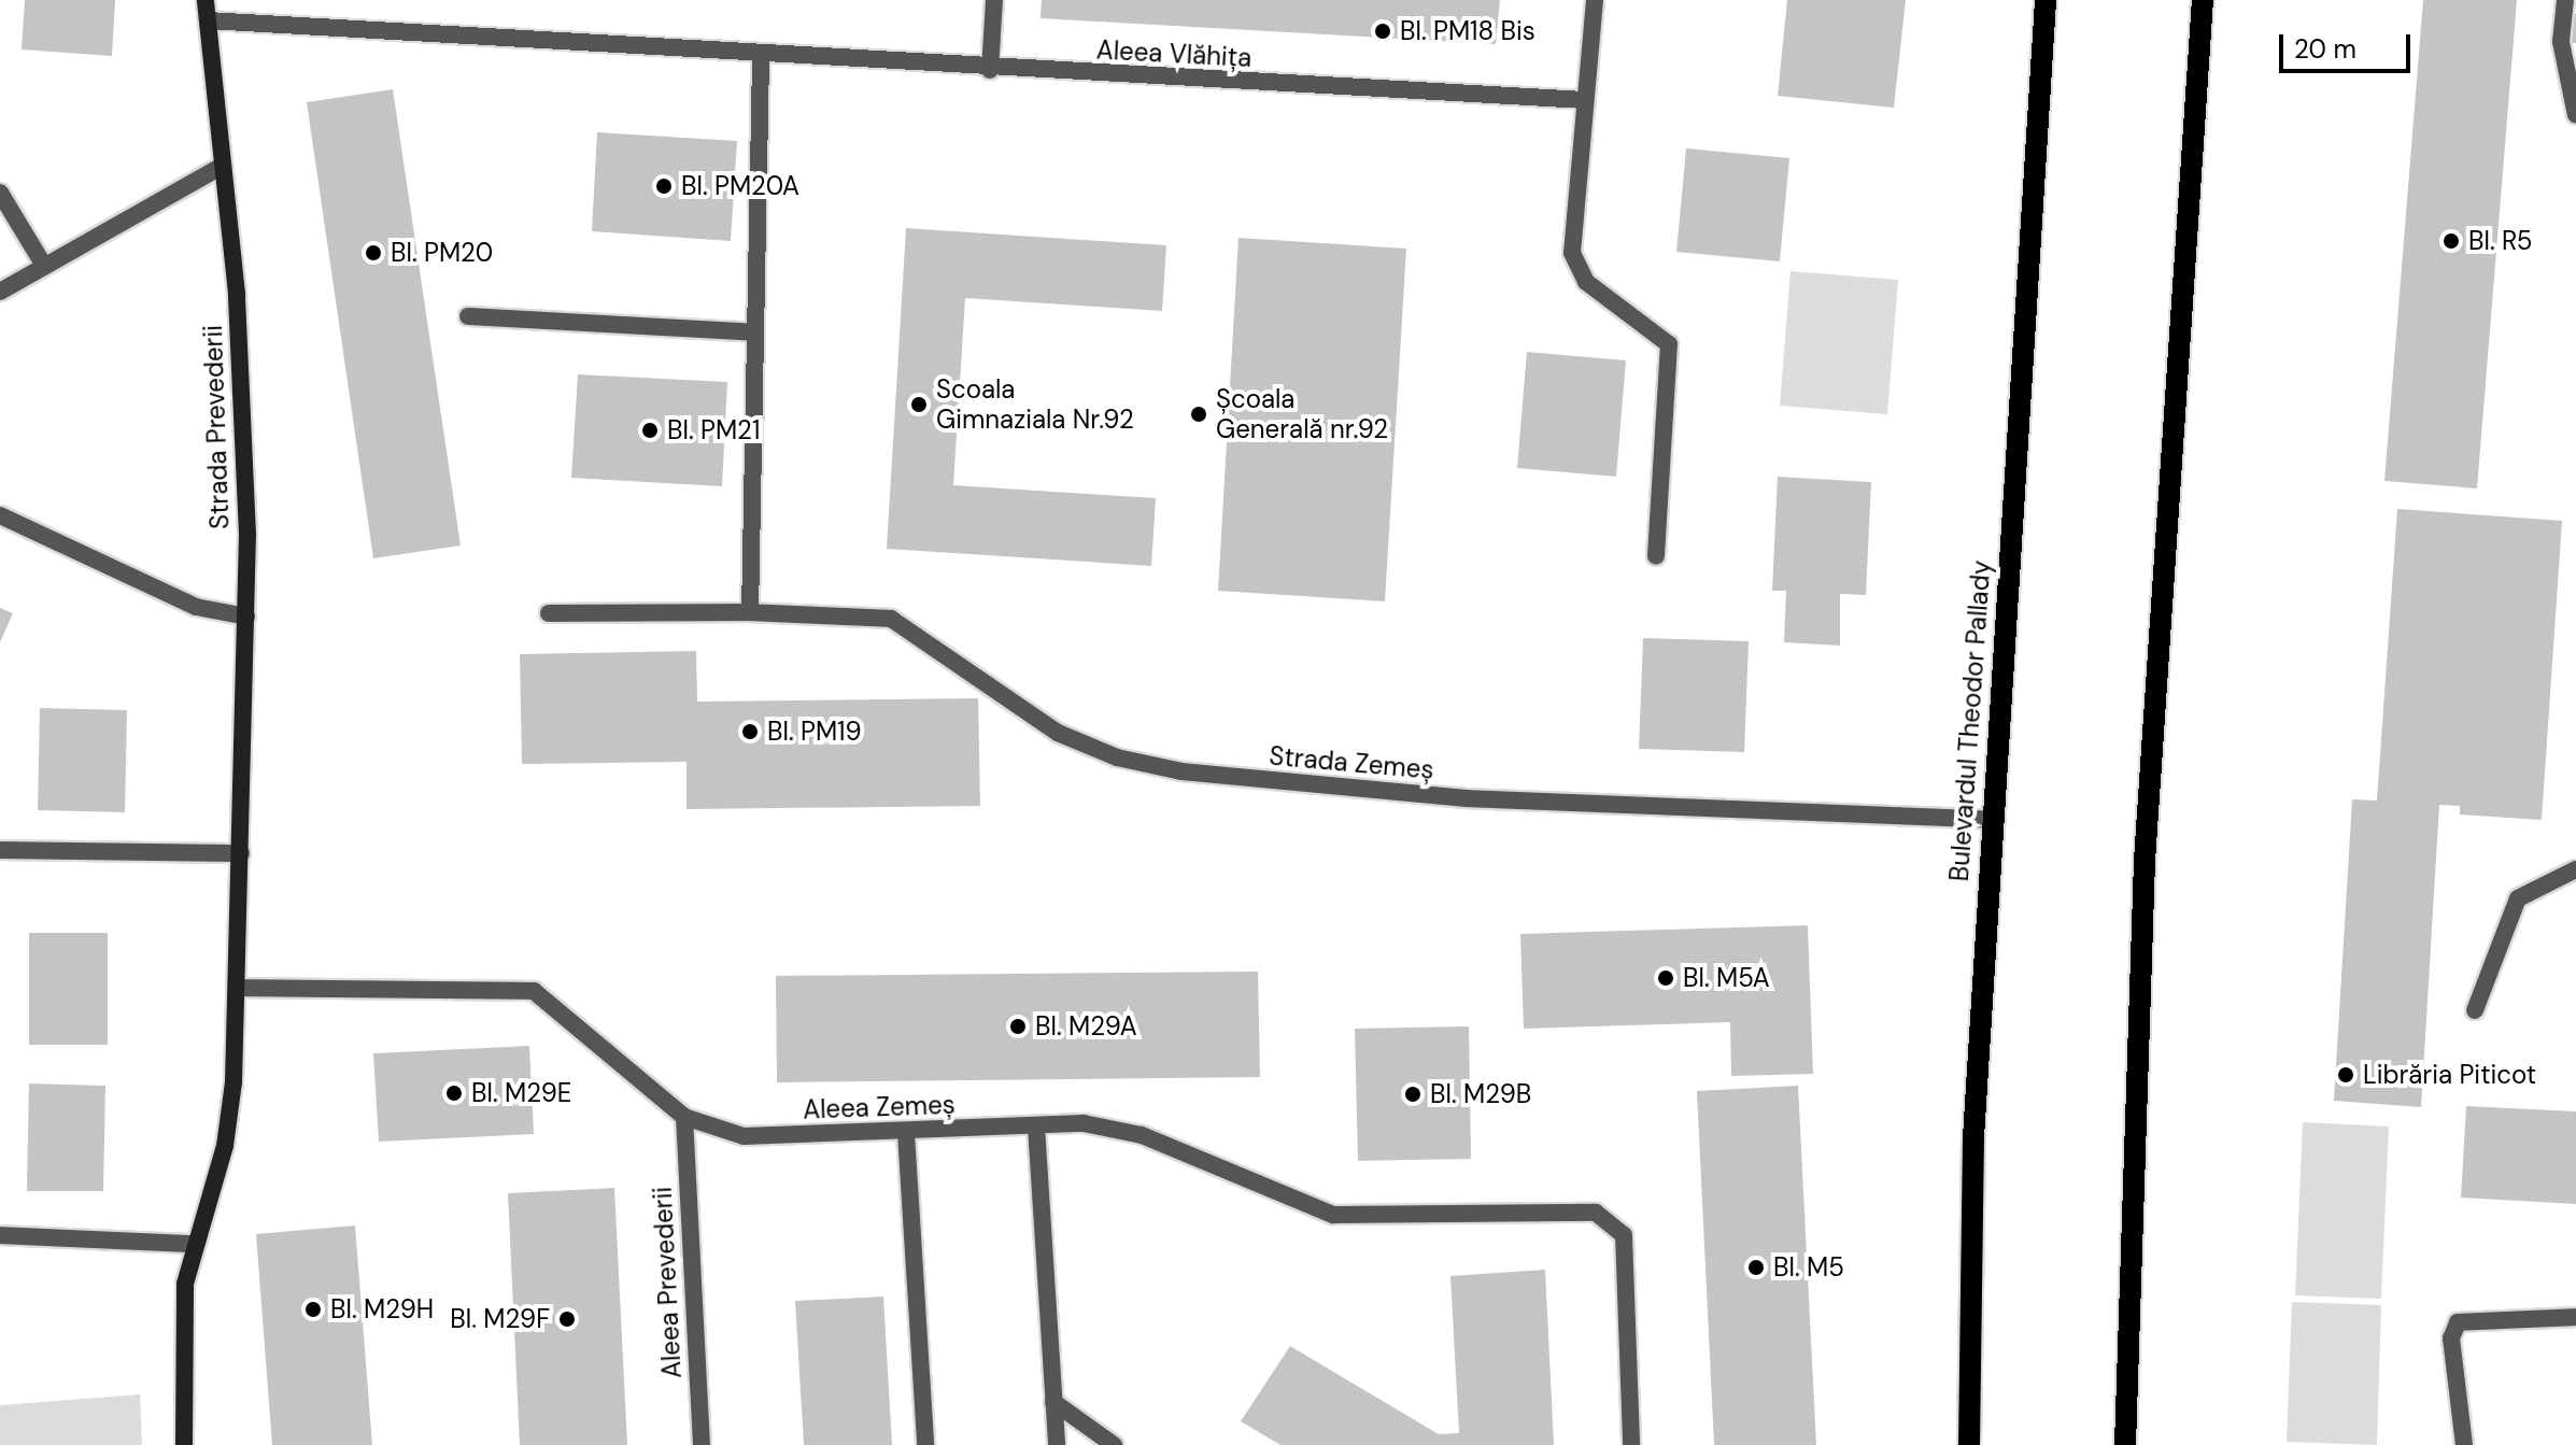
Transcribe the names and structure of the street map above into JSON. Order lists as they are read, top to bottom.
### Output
{
  "streets": {
    "main road": ["Bulevardul Theodor Pallady"],
    "street": [
      "Aleea Vlăhița",
      "Strada Prevederii",
      "Strada Zemeș",
      "Aleea Zemeș",
      "Aleea Prevederii"
    ]
  },
  "crossings": [
    ["Aleea Vlăhița", "Strada Prevederii"],
    ["Strada Prevederii", "Aleea Zemeș"],
    ["Bulevardul Theodor Pallady", "Strada Zemeș"],
    ["Aleea Zemeș", "Aleea Prevederii"]
  ],
  "places": [
    "Bl. PM18 Bis",
    "Bl. PM20A",
    "Bl. R5",
    "Bl. PM20",
    "Scoala Gimnaziala Nr.92",
    "Școala Generală nr.92",
    "Bl. PM21",
    "Bl. PM19",
    "Bl. M5A",
    "Bl. M29A",
    "Librăria Piticot",
    "Bl. M29E",
    "Bl. M29B",
    "Bl. M5",
    "Bl. M29H",
    "Bl. M29F"
  ],
  "scale_bar": "20 m"
}
